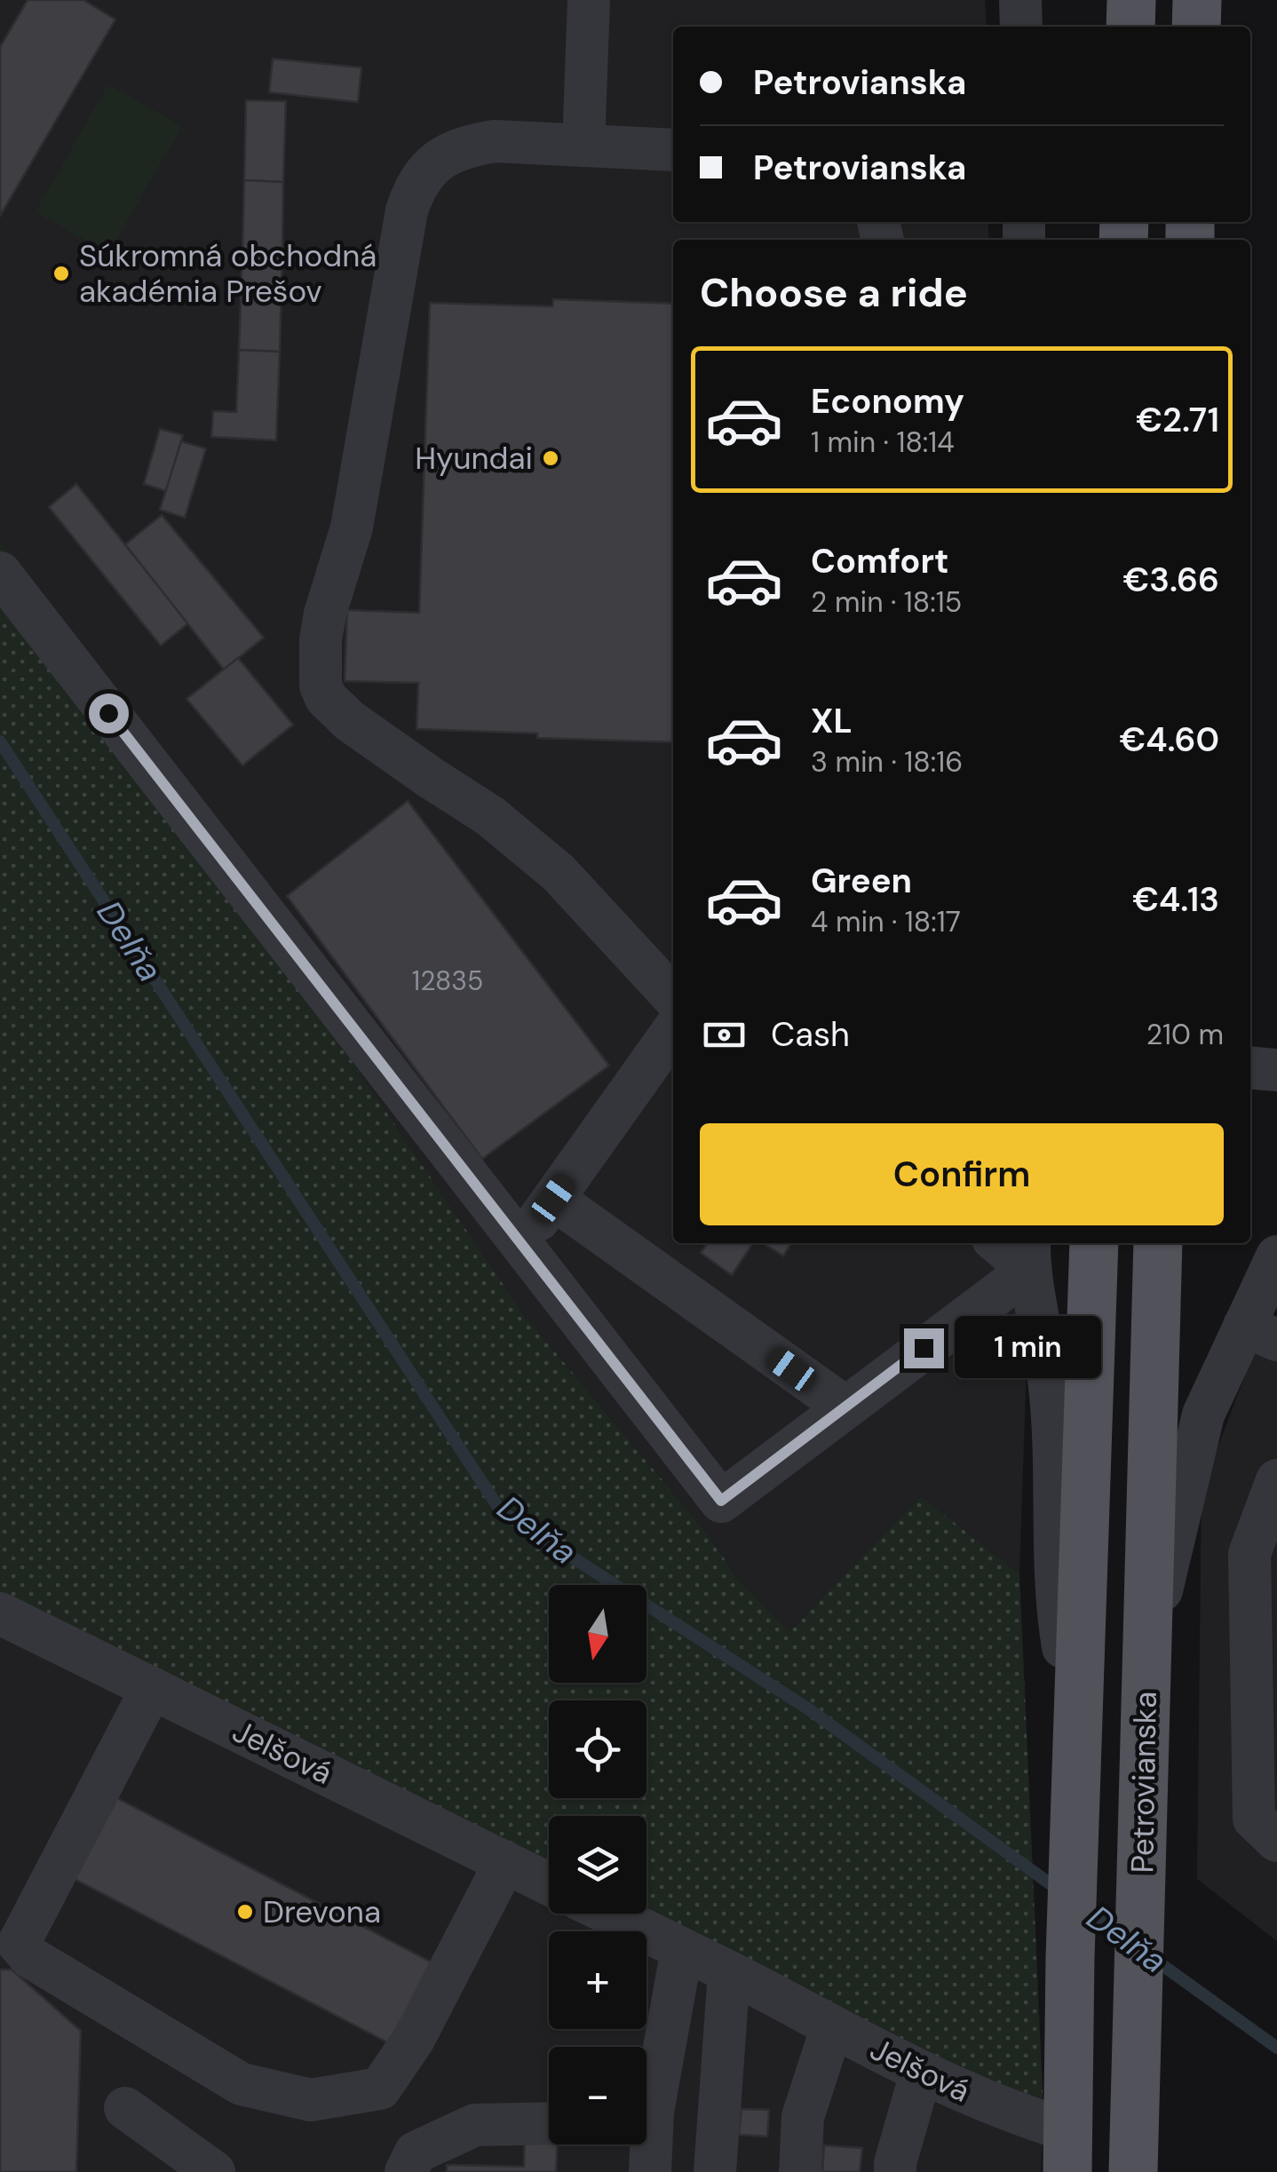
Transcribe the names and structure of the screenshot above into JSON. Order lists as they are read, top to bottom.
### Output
{
  "streets": {
    "main road": ["Petrovianska"],
    "street": ["Jelšová"]
  },
  "crossings": [
    ["Jelšová", "Petrovianska"]
  ],
  "water": ["Delňa"],
  "places": ["Súkromná obchodná akadémia Prešov", "Hyundai", "Drevona"],
  "house_numbers": ["12835"],
  "north": "bottom",
  "page": {
    "banner": ["Petrovianska", "Petrovianska"],
    "heading": "Choose a ride",
    "list": [
      {
        "name": "Economy",
        "note": "1 min · 18:14",
        "value": "€2.71"
      },
      {
        "name": "Comfort",
        "note": "2 min · 18:15",
        "value": "€3.66"
      },
      {
        "name": "XL",
        "note": "3 min · 18:16",
        "value": "€4.60"
      },
      {
        "name": "Green",
        "note": "4 min · 18:17",
        "value": "€4.13"
      }
    ],
    "pay": ["Cash", "210 m"],
    "buttons": "Confirm",
    "bubble": "1 min",
    "map_buttons": ["+", "−"]
  }
}
